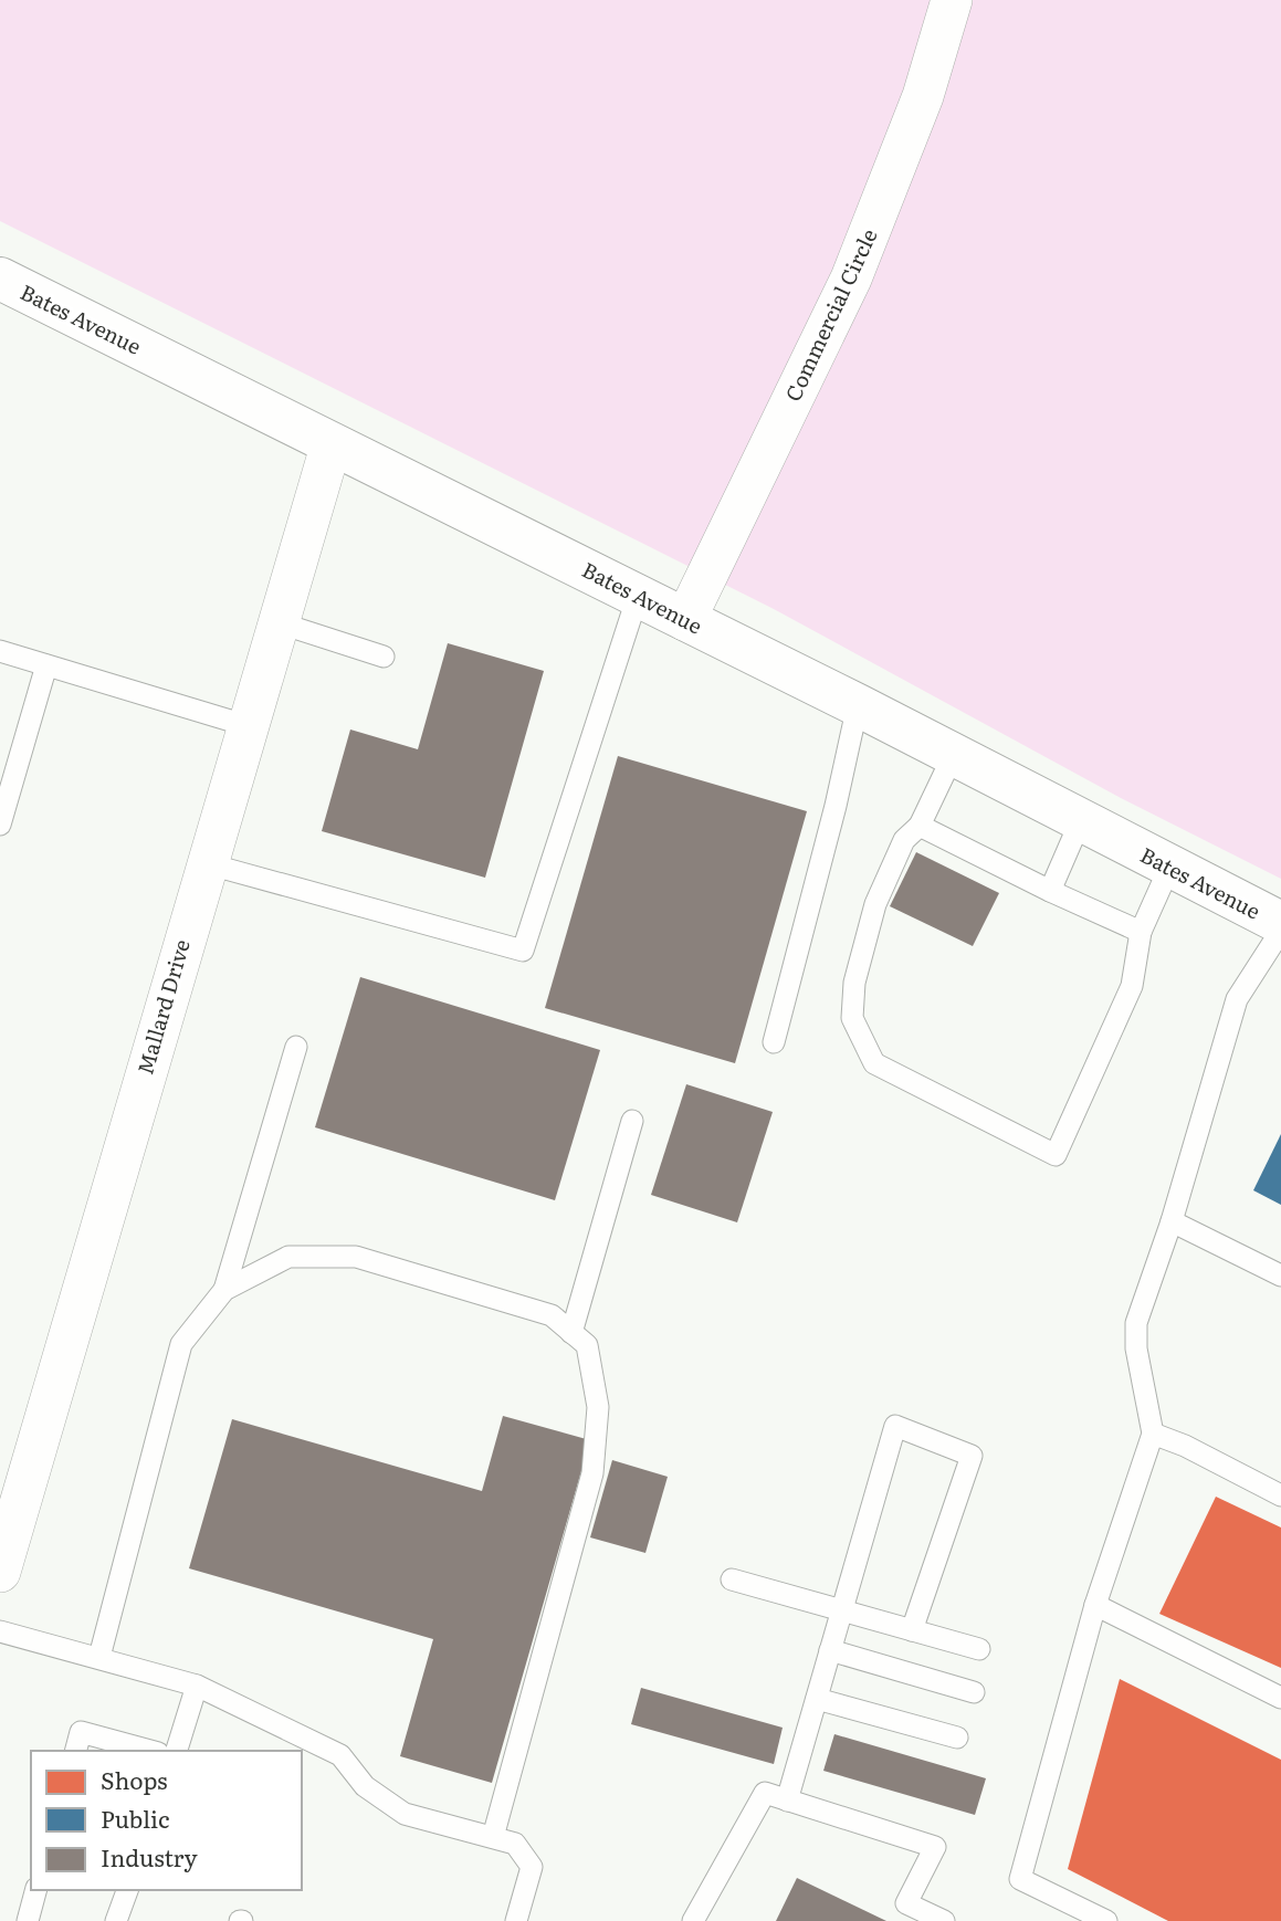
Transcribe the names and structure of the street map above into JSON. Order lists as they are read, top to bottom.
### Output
{
  "streets": {
    "street": ["Commercial Circle", "Bates Avenue", "Mallard Drive"]
  },
  "crossings": [
    ["Commercial Circle", "Bates Avenue"],
    ["Bates Avenue", "Mallard Drive"]
  ],
  "legend": ["Shops", "Public", "Industry"]
}
